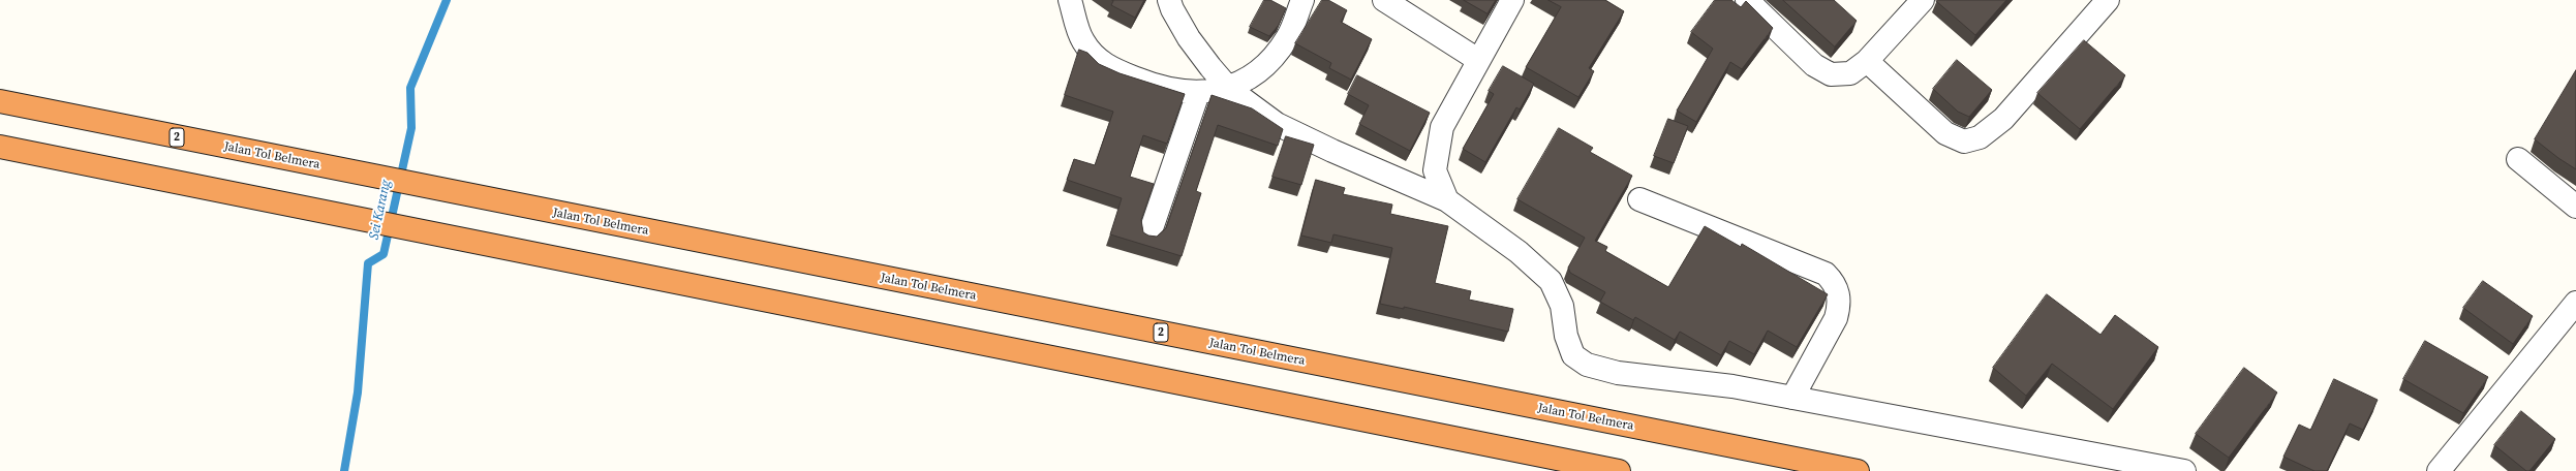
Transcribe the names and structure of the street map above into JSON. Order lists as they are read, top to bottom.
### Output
{
  "streets": {
    "highway": ["2", "Jalan Tol Belmera"]
  },
  "water": ["Sei Karang"]
}
